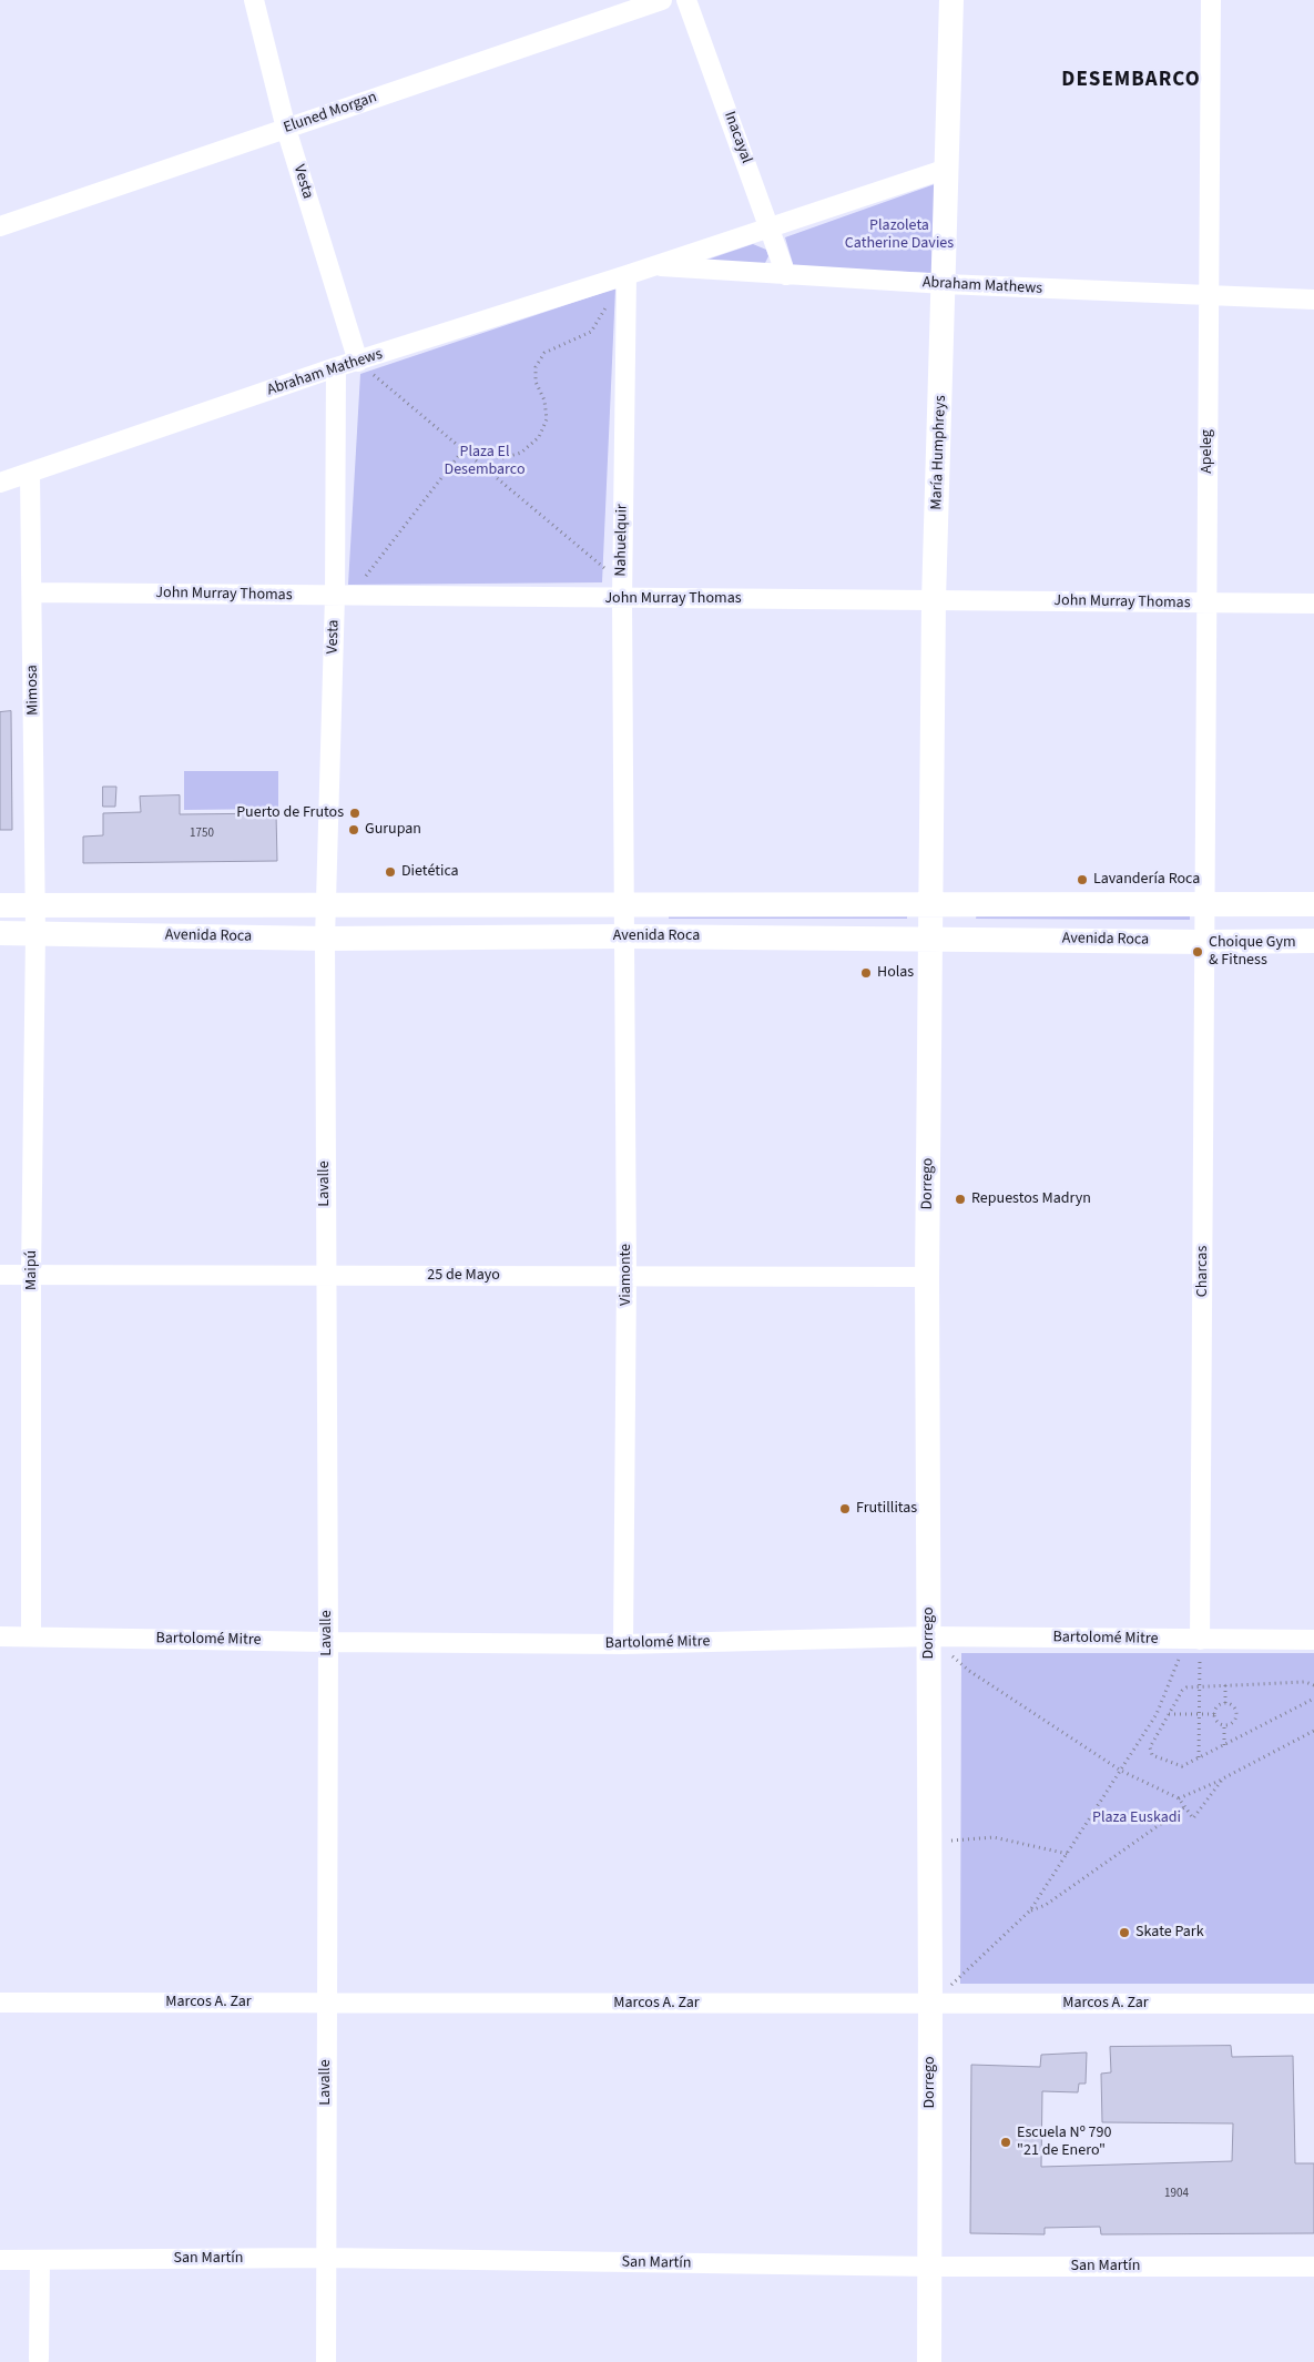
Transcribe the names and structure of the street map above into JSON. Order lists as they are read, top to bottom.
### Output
{
  "streets": {
    "main road": ["María Humphreys", "Avenida Roca", "Dorrego"],
    "street": [
      "Eluned Morgan",
      "Inacayal",
      "Vesta",
      "Abraham Mathews",
      "Apeleg",
      "Nahuelquir",
      "John Murray Thomas",
      "Mimosa",
      "Lavalle",
      "Maipú",
      "Charcas",
      "Viamonte",
      "25 de Mayo",
      "Bartolomé Mitre",
      "Marcos A. Zar",
      "San Martín"
    ]
  },
  "crossings": [
    ["Eluned Morgan", "Vesta"],
    ["Inacayal", "Abraham Mathews"],
    ["Vesta", "Abraham Mathews"],
    ["Vesta", "John Murray Thomas"],
    ["Vesta", "Avenida Roca"],
    ["Vesta", "Lavalle"],
    ["Abraham Mathews", "Apeleg"],
    ["Abraham Mathews", "María Humphreys"],
    ["Abraham Mathews", "Nahuelquir"],
    ["Abraham Mathews", "Mimosa"],
    ["Apeleg", "John Murray Thomas"],
    ["Apeleg", "Avenida Roca"],
    ["Apeleg", "Charcas"],
    ["María Humphreys", "John Murray Thomas"],
    ["María Humphreys", "Avenida Roca"],
    ["María Humphreys", "Dorrego"],
    ["Nahuelquir", "John Murray Thomas"],
    ["Nahuelquir", "Avenida Roca"],
    ["Nahuelquir", "Viamonte"],
    ["John Murray Thomas", "Mimosa"],
    ["Mimosa", "Avenida Roca"],
    ["Mimosa", "Maipú"],
    ["Avenida Roca", "Lavalle"],
    ["Avenida Roca", "Dorrego"],
    ["Avenida Roca", "Maipú"],
    ["Avenida Roca", "Charcas"],
    ["Avenida Roca", "Viamonte"],
    ["Lavalle", "25 de Mayo"],
    ["Lavalle", "Bartolomé Mitre"],
    ["Lavalle", "Marcos A. Zar"],
    ["Lavalle", "San Martín"],
    ["Dorrego", "25 de Mayo"],
    ["Dorrego", "Bartolomé Mitre"],
    ["Dorrego", "Marcos A. Zar"],
    ["Dorrego", "San Martín"],
    ["Maipú", "25 de Mayo"],
    ["Maipú", "Bartolomé Mitre"],
    ["Charcas", "Bartolomé Mitre"],
    ["Viamonte", "25 de Mayo"],
    ["Viamonte", "Bartolomé Mitre"]
  ],
  "districts": ["DESEMBARCO"],
  "parks": ["Plazoleta Catherine Davies", "Plaza El Desembarco", "Plaza Euskadi"],
  "places": [
    "Puerto de Frutos",
    "Gurupan",
    "Dietética",
    "Lavandería Roca",
    "Choique Gym & Fitness",
    "Holas",
    "Repuestos Madryn",
    "Frutillitas",
    "Skate Park",
    "Escuela Nº 790 \"21 de Enero\""
  ],
  "house_numbers": ["1750", "1904"]
}
